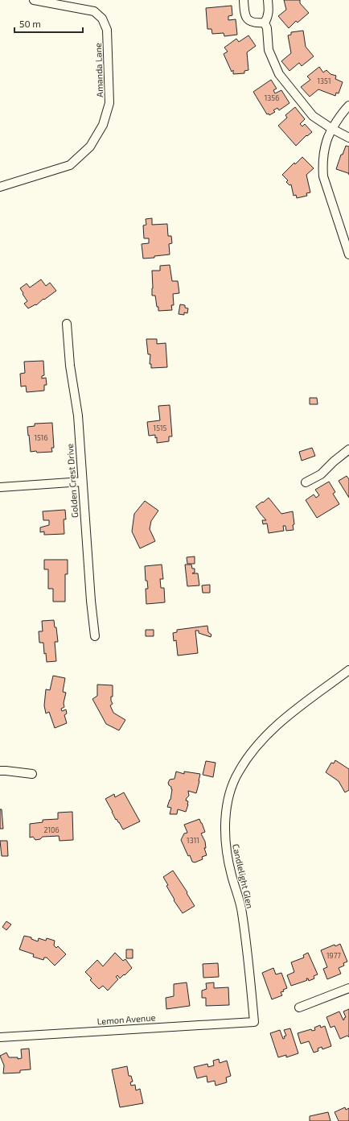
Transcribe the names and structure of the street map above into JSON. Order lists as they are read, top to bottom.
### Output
{
  "streets": {
    "street": [
      "Amanda Lane",
      "Golden Crest Drive",
      "Candlelight Glen",
      "Lemon Avenue"
    ]
  },
  "crossings": [
    ["Candlelight Glen", "Lemon Avenue"]
  ],
  "house_numbers": [
    "1351",
    "1356",
    "1515",
    "1516",
    "2106",
    "1311",
    "1977"
  ],
  "scale_bar": "50 m"
}
